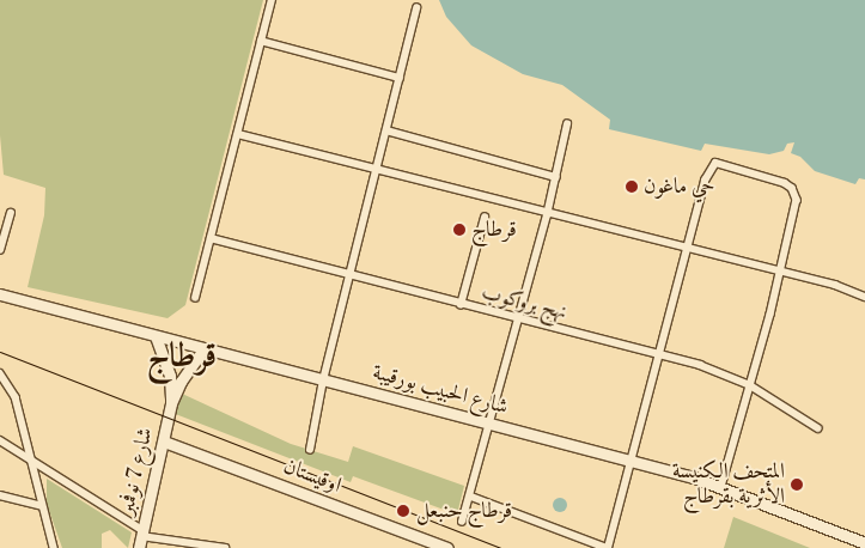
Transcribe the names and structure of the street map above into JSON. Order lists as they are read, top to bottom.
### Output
{
  "streets": {
    "main road": ["شارع الحبيب بورقيبة", "شارع 7 نوفمبر", "اوقيستان"],
    "street": ["نهج بروكوب"]
  },
  "crossings": [
    ["شارع الحبيب بورقيبة", "شارع 7 نوفمبر"],
    ["شارع 7 نوفمبر", "اوقيستان"]
  ],
  "districts": ["قرطاج"],
  "places": [
    "حي ماغون",
    "قرطاج",
    "المتحف الكنيسة الأثرية بقرطاج",
    "قرطاج حنبعل"
  ]
}
